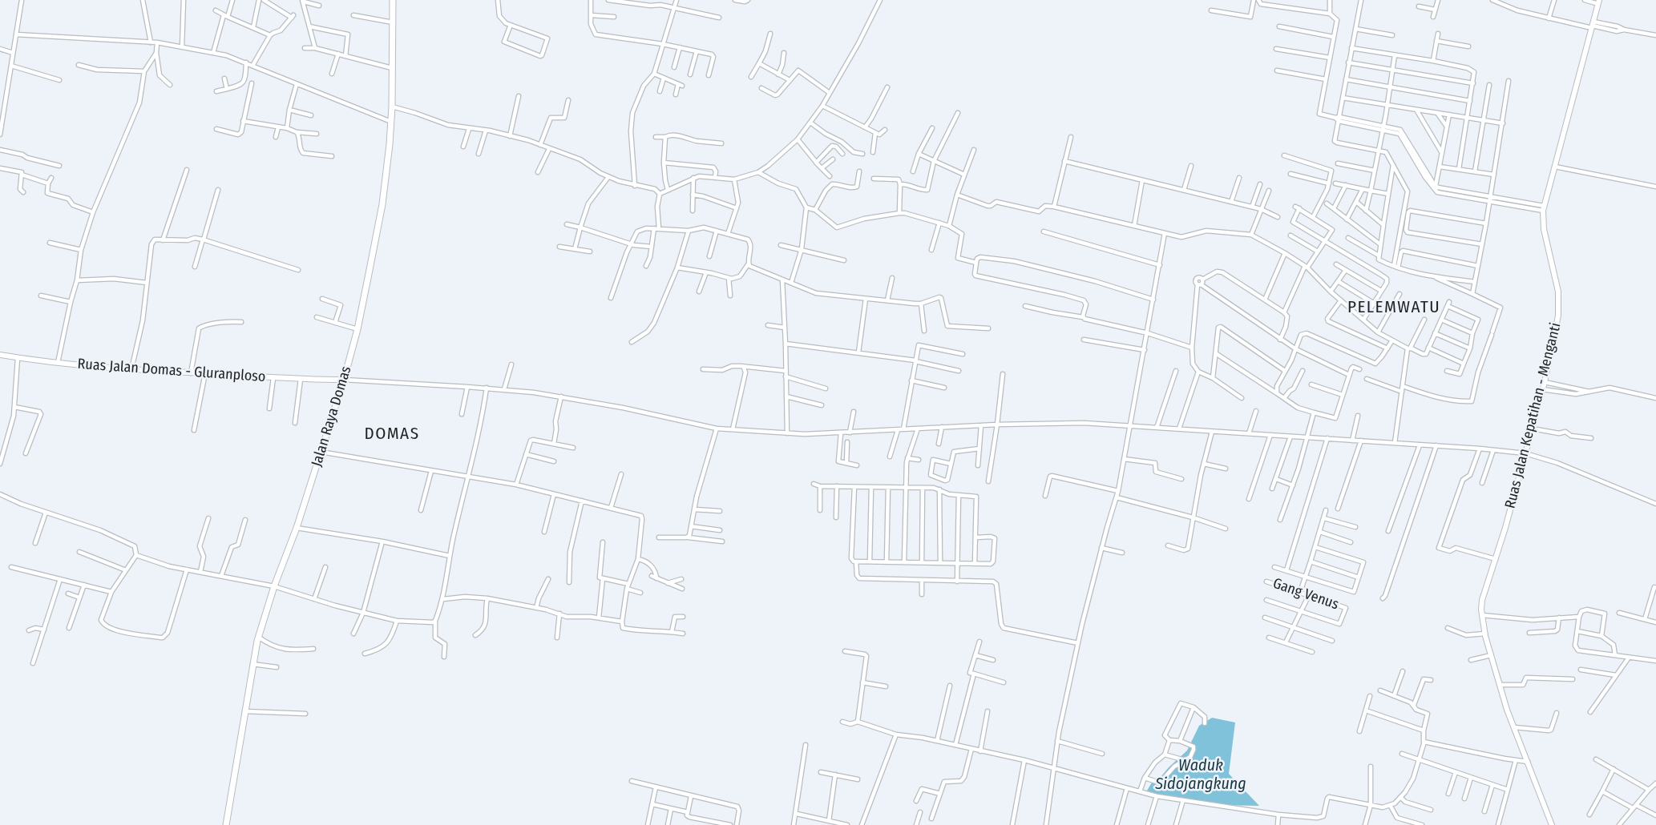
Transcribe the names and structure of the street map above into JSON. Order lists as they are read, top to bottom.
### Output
{
  "streets": {
    "highway": ["Jalan Raya Domas"],
    "main road": ["Ruas Jalan Domas - Gluranploso", "Ruas Jalan Kepatihan - Menganti"],
    "street": ["Gang Venus"]
  },
  "crossings": [
    ["Ruas Jalan Domas - Gluranploso", "Jalan Raya Domas"]
  ],
  "districts": ["PELEMWATU", "DOMAS"],
  "water": ["Waduk Sidojangkung"]
}
